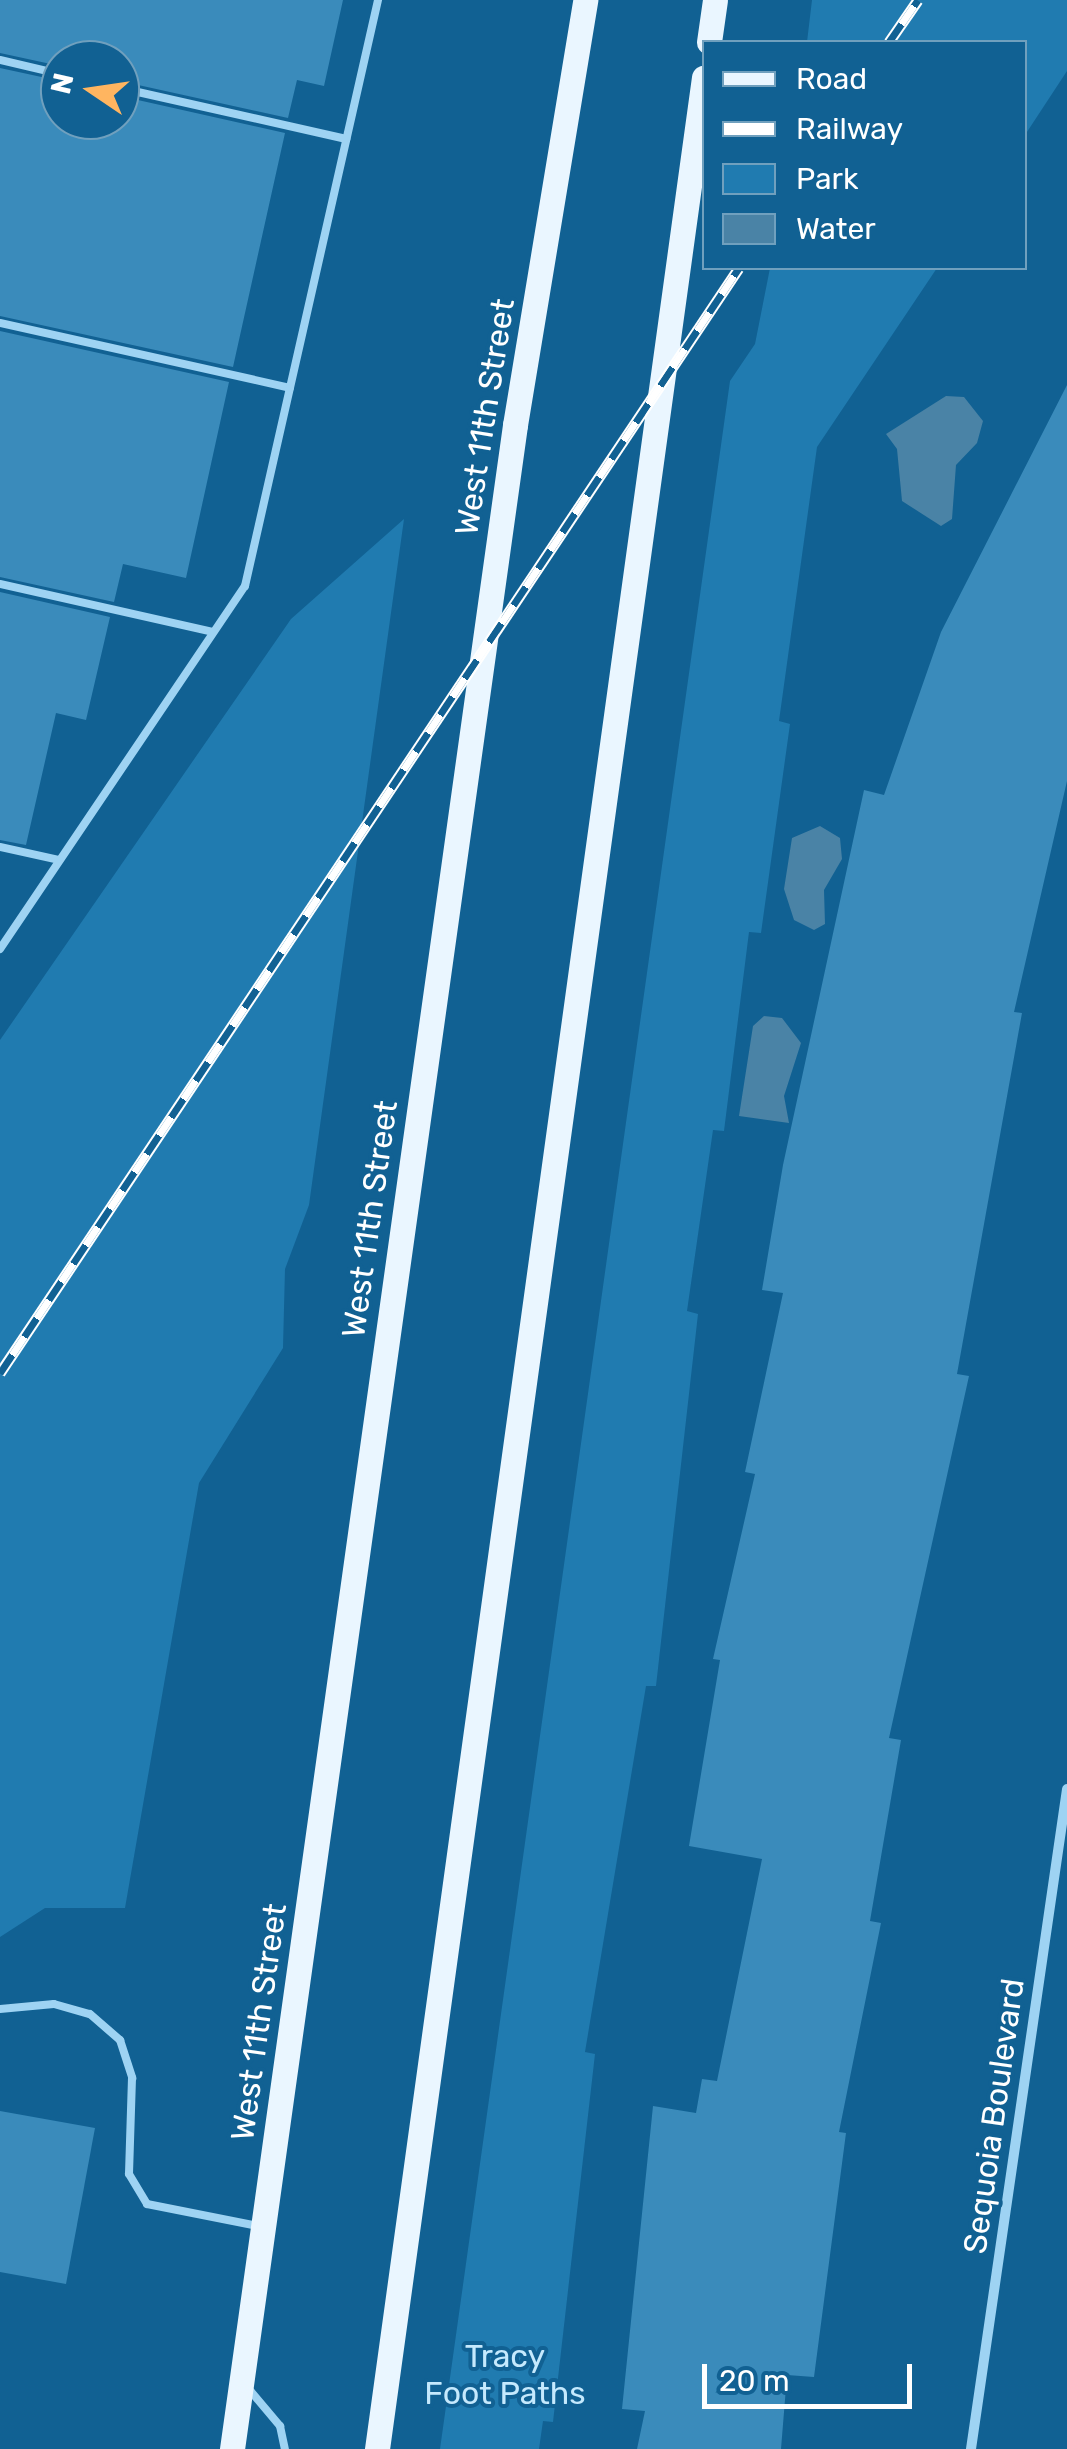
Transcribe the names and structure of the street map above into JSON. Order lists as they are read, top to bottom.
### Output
{
  "streets": {
    "main road": ["West 11th Street"],
    "street": ["Sequoia Boulevard"]
  },
  "parks": ["Tracy Foot Paths"],
  "legend": [
    "Road",
    "Railway",
    "Park",
    "Water"
  ],
  "scale_bar": "20 m",
  "north": "left"
}
